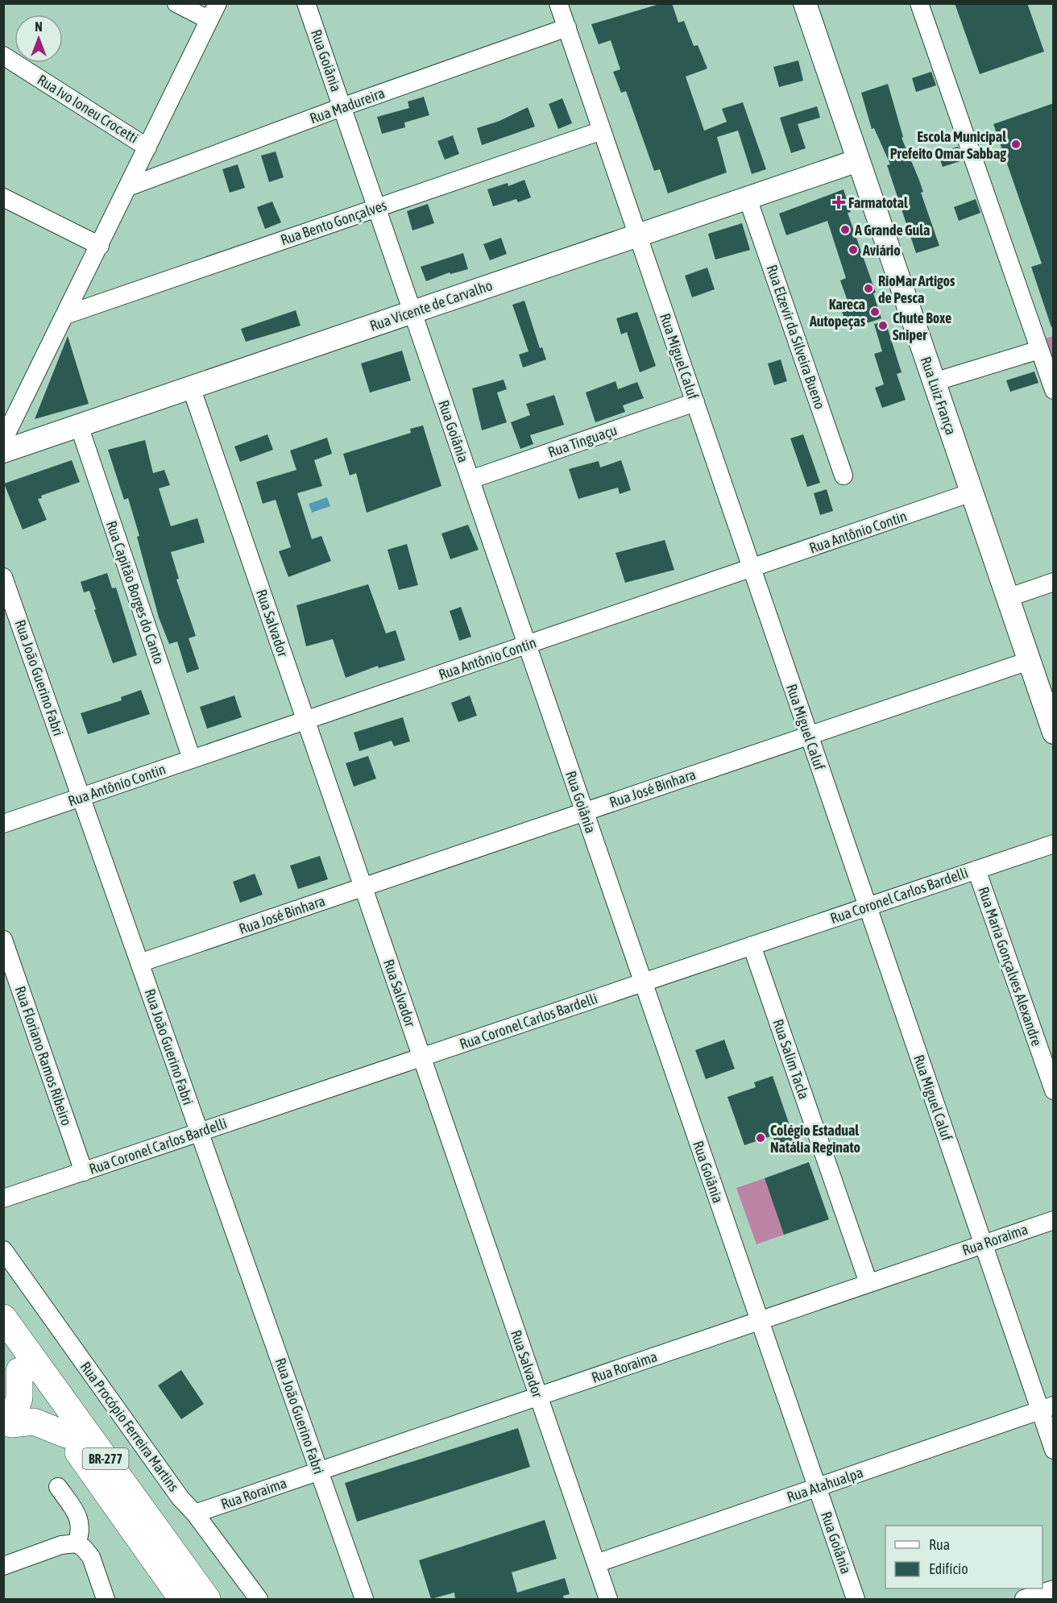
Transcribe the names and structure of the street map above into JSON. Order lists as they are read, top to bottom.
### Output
{
  "streets": {
    "highway": ["BR-277"],
    "main road": ["Rua Vicente de Carvalho", "Rua Luiz França"],
    "street": [
      "Rua Goiânia",
      "Rua Madureira",
      "Rua Ivo Ioneu Crocetti",
      "Rua Bento Gonçalves",
      "Rua Elzevir da Silveira Bueno",
      "Rua Miguel Caluf",
      "Rua Tinguaçu",
      "Rua Antônio Contin",
      "Rua Capitão Borges do Canto",
      "Rua Salvador",
      "Rua João Guerino Fabri",
      "Rua José Binhara",
      "Rua Coronel Carlos Bardelli",
      "Rua Maria Gonçalves Alexandre",
      "Rua Floriano Ramos Ribeiro",
      "Rua Salim Tacla",
      "Rua Roraima",
      "Rua Procópio Ferreira Martins",
      "Rua Atahualpa"
    ]
  },
  "crossings": [
    ["Rua Goiânia", "Rua Madureira"],
    ["Rua Goiânia", "Rua Bento Gonçalves"],
    ["Rua Goiânia", "Rua Vicente de Carvalho"],
    ["Rua Goiânia", "Rua Tinguaçu"],
    ["Rua Goiânia", "Rua Antônio Contin"],
    ["Rua Goiânia", "Rua José Binhara"],
    ["Rua Goiânia", "Rua Coronel Carlos Bardelli"],
    ["Rua Goiânia", "Rua Roraima"],
    ["Rua Goiânia", "Rua Atahualpa"],
    ["Rua Madureira", "Rua Miguel Caluf"],
    ["Rua Bento Gonçalves", "Rua Miguel Caluf"],
    ["Rua Vicente de Carvalho", "Rua Elzevir da Silveira Bueno"],
    ["Rua Vicente de Carvalho", "Rua Miguel Caluf"],
    ["Rua Vicente de Carvalho", "Rua Luiz França"],
    ["Rua Vicente de Carvalho", "Rua Capitão Borges do Canto"],
    ["Rua Vicente de Carvalho", "Rua Salvador"],
    ["Rua Miguel Caluf", "Rua Tinguaçu"],
    ["Rua Miguel Caluf", "Rua Antônio Contin"],
    ["Rua Miguel Caluf", "Rua José Binhara"],
    ["Rua Miguel Caluf", "Rua Coronel Carlos Bardelli"],
    ["Rua Miguel Caluf", "Rua Roraima"],
    ["Rua Miguel Caluf", "Rua Atahualpa"],
    ["Rua Luiz França", "Rua Antônio Contin"],
    ["Rua Luiz França", "Rua José Binhara"],
    ["Rua Antônio Contin", "Rua Capitão Borges do Canto"],
    ["Rua Antônio Contin", "Rua Salvador"],
    ["Rua Antônio Contin", "Rua João Guerino Fabri"],
    ["Rua Salvador", "Rua José Binhara"],
    ["Rua Salvador", "Rua Coronel Carlos Bardelli"],
    ["Rua Salvador", "Rua Roraima"],
    ["Rua Salvador", "Rua Atahualpa"],
    ["Rua João Guerino Fabri", "Rua José Binhara"],
    ["Rua João Guerino Fabri", "Rua Coronel Carlos Bardelli"],
    ["Rua João Guerino Fabri", "Rua Roraima"],
    ["Rua Coronel Carlos Bardelli", "Rua Maria Gonçalves Alexandre"],
    ["Rua Coronel Carlos Bardelli", "Rua Floriano Ramos Ribeiro"],
    ["Rua Coronel Carlos Bardelli", "Rua Salim Tacla"],
    ["Rua Salim Tacla", "Rua Roraima"],
    ["Rua Roraima", "Rua Procópio Ferreira Martins"]
  ],
  "places": {
    "other": [
      "Escola Municipal Prefeito Omar Sabbag",
      "A Grande Gula",
      "Aviário",
      "RioMar Artigos de Pesca",
      "Kareca Autopeças",
      "Chute Boxe Sniper",
      "Colégio Estadual Natália Reginato"
    ],
    "health": ["Farmatotal"]
  },
  "legend": ["Rua", "Edifício"],
  "north": "top"
}
